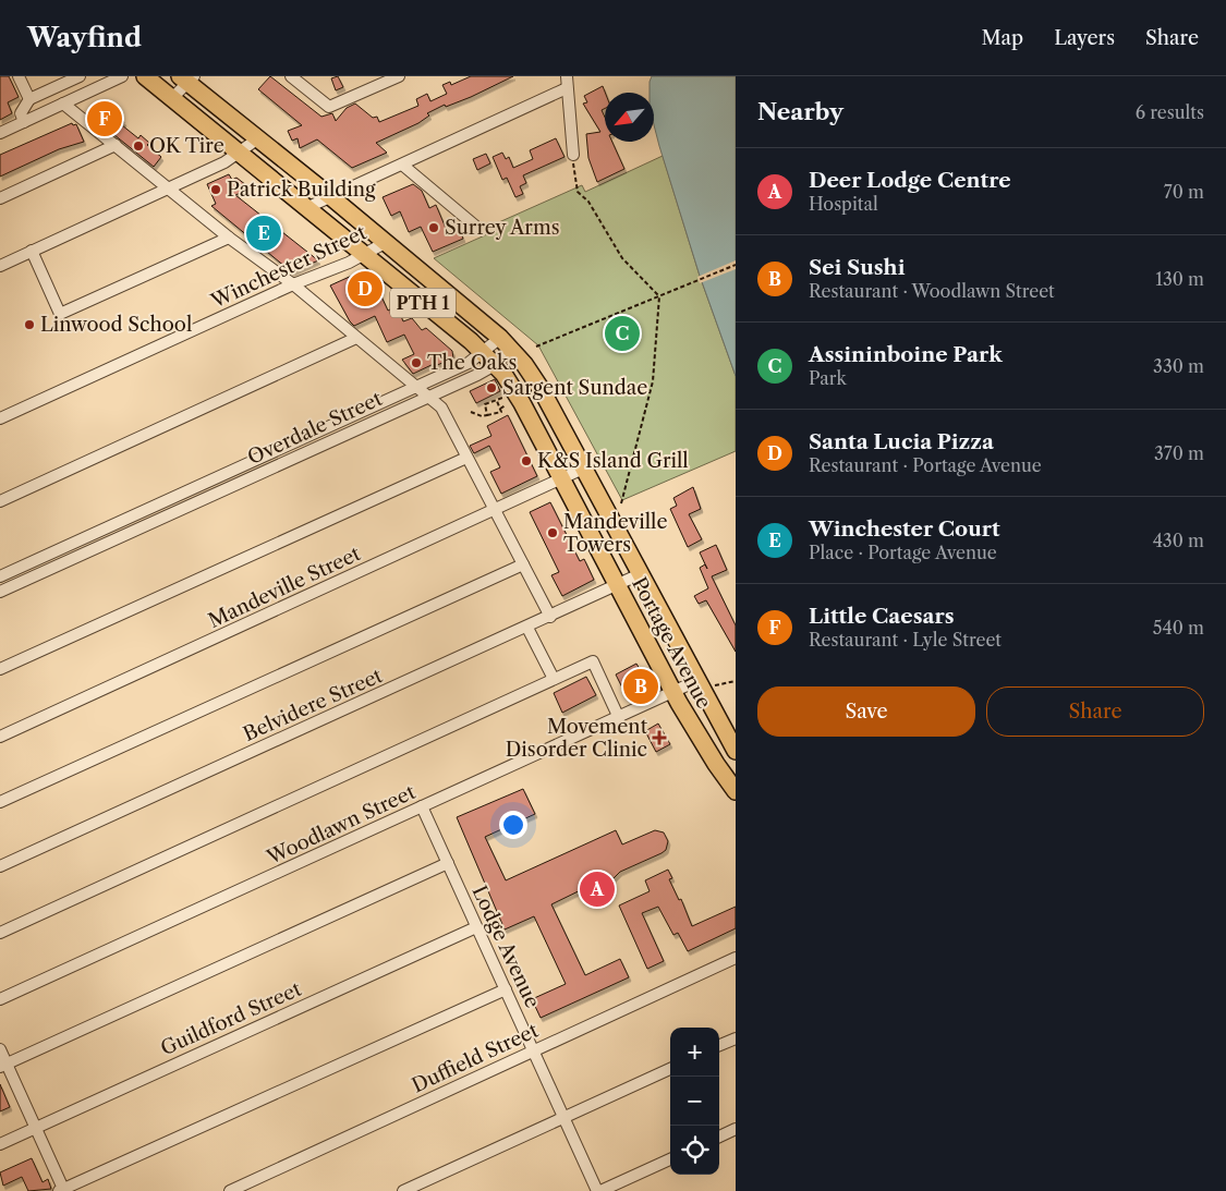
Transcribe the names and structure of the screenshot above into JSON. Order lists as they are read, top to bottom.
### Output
{
  "streets": {
    "highway": ["PTH 1", "Portage Avenue"],
    "street": [
      "Winchester Street",
      "Overdale Street",
      "Mandeville Street",
      "Belvidere Street",
      "Woodlawn Street",
      "Lodge Avenue",
      "Guildford Street",
      "Duffield Street"
    ]
  },
  "crossings": [
    ["Winchester Street", "Portage Avenue"],
    ["Overdale Street", "Portage Avenue"],
    ["Mandeville Street", "Portage Avenue"],
    ["Portage Avenue", "Belvidere Street"],
    ["Portage Avenue", "Woodlawn Street"],
    ["Woodlawn Street", "Lodge Avenue"],
    ["Lodge Avenue", "Guildford Street"],
    ["Lodge Avenue", "Duffield Street"]
  ],
  "places": {
    "other": [
      "OK Tire",
      "Patrick Building",
      "Surrey Arms",
      "Linwood School",
      "The Oaks",
      "Sargent Sundae",
      "K&S Island Grill",
      "Mandeville Towers"
    ],
    "health": ["Movement Disorder Clinic"]
  },
  "north": "bottom left",
  "page": {
    "header": "Wayfind",
    "nav": ["Map", "Layers", "Share"],
    "heading": ["Nearby", "6 results"],
    "pins": [
      "F",
      "E",
      "D",
      "C",
      "B",
      "A"
    ],
    "list": [
      {
        "mark": "A",
        "name": "Deer Lodge Centre",
        "note": "Hospital",
        "value": "70 m"
      },
      {
        "mark": "B",
        "name": "Sei Sushi",
        "note": "Restaurant · Woodlawn Street",
        "value": "130 m"
      },
      {
        "mark": "C",
        "name": "Assininboine Park",
        "note": "Park",
        "value": "330 m"
      },
      {
        "mark": "D",
        "name": "Santa Lucia Pizza",
        "note": "Restaurant · Portage Avenue",
        "value": "370 m"
      },
      {
        "mark": "E",
        "name": "Winchester Court",
        "note": "Place · Portage Avenue",
        "value": "430 m"
      },
      {
        "mark": "F",
        "name": "Little Caesars",
        "note": "Restaurant · Lyle Street",
        "value": "540 m"
      }
    ],
    "buttons": ["Save", "Share"],
    "map_buttons": ["+", "−"]
  }
}
